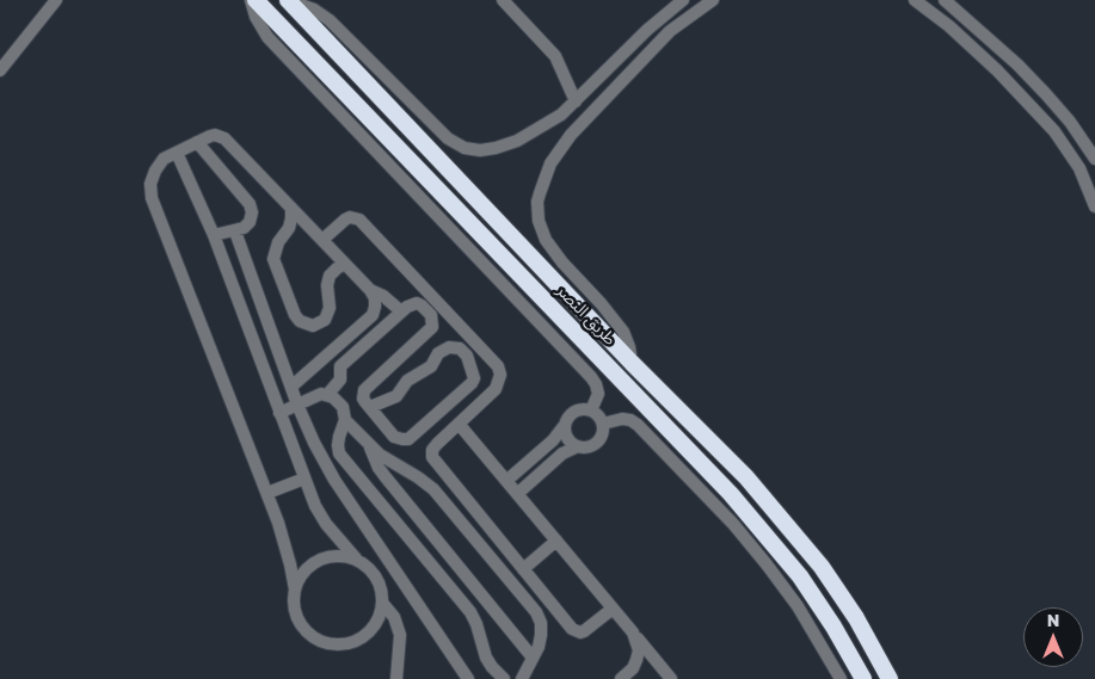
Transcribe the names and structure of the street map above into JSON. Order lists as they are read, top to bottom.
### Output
{
  "streets": {
    "highway": ["طريق النصر"]
  },
  "north": "top"
}
